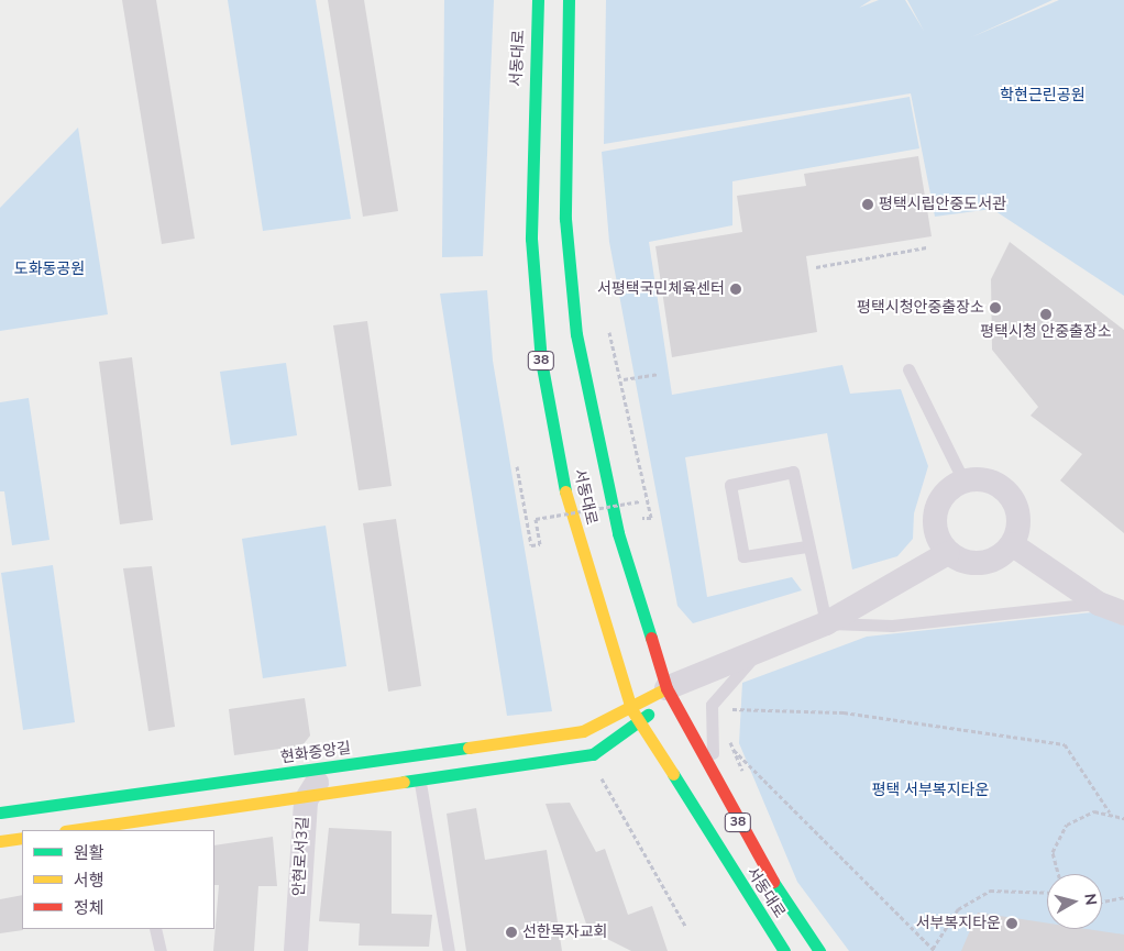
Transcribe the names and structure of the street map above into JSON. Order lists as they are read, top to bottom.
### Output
{
  "streets": {
    "main road": ["서동대로", "38", "현화중앙길"],
    "street": ["안현로서3길"]
  },
  "crossings": [
    ["서동대로", "현화중앙길"],
    ["현화중앙길", "안현로서3길"]
  ],
  "parks": ["학현근린공원", "도화동공원", "평택 서부복지타운"],
  "places": [
    "평택시립안중도서관",
    "서평택국민체육센터",
    "평택시청안중출장소",
    "평택시청 안중출장소",
    "서부복지타운",
    "선한목자교회"
  ],
  "legend": ["원활", "서행", "정체"],
  "north": "right"
}
